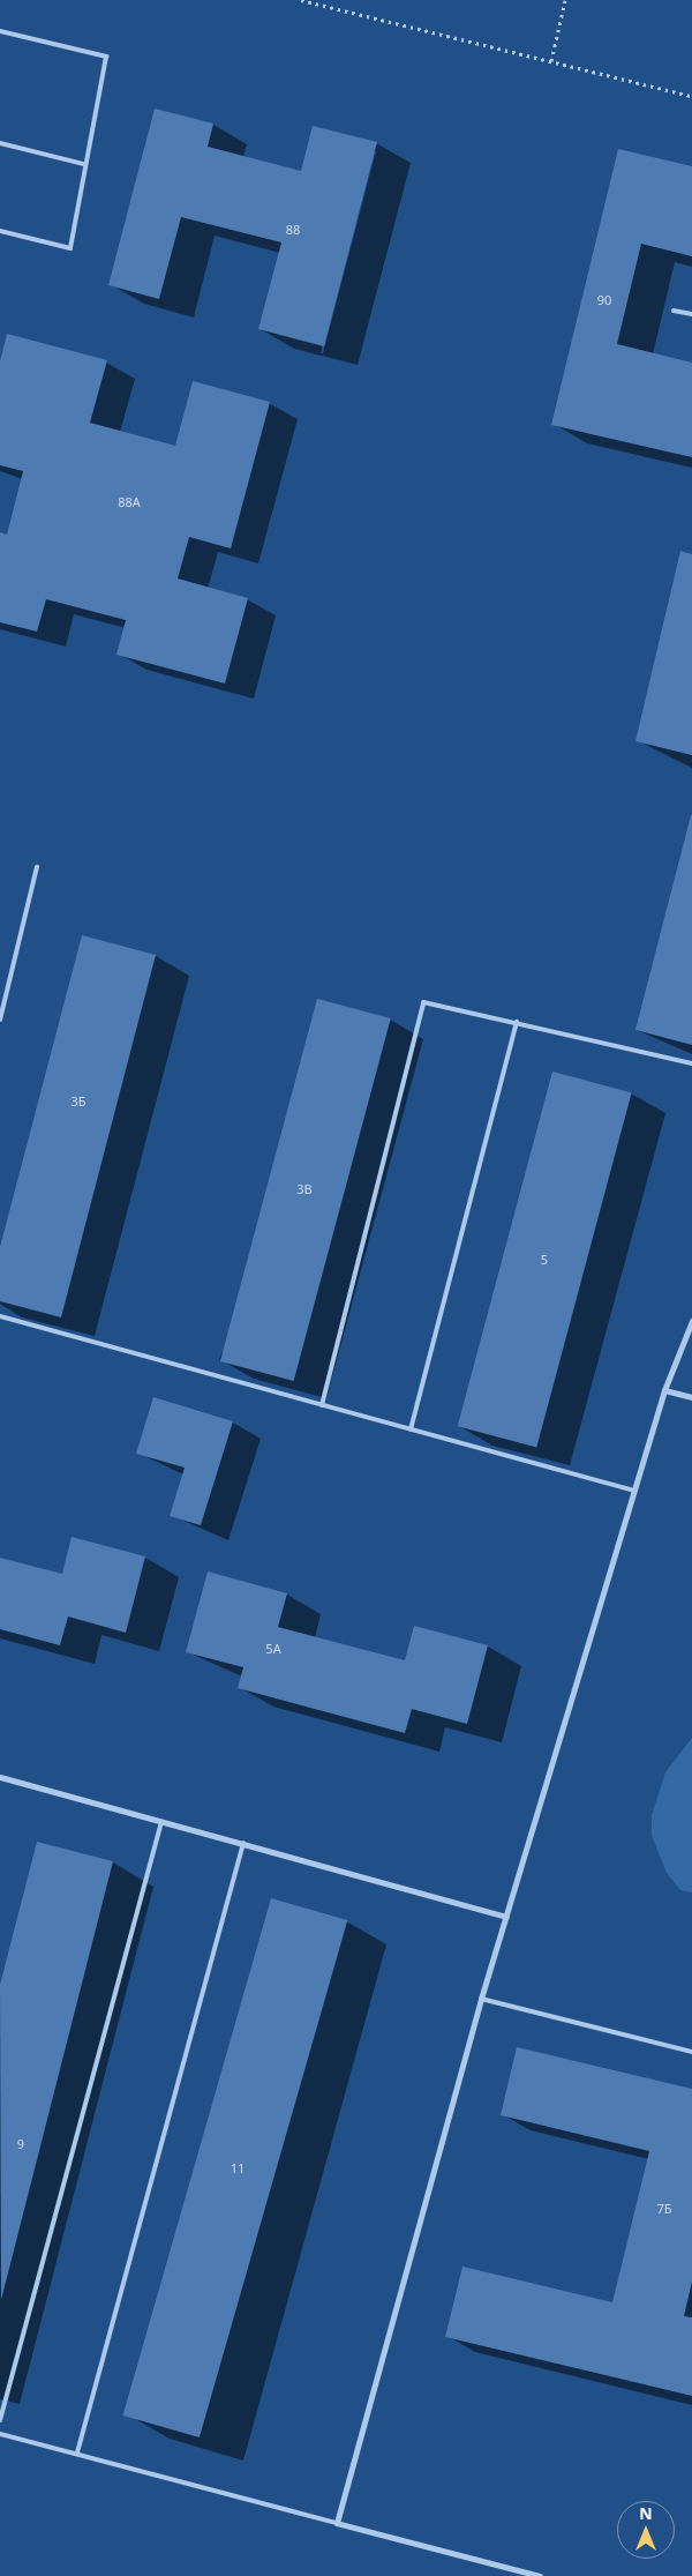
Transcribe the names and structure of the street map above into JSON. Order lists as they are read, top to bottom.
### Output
{
  "house_numbers": [
    "88",
    "90",
    "88А",
    "3Б",
    "3В",
    "5",
    "5А",
    "9",
    "11",
    "7Б"
  ],
  "north": "top"
}
